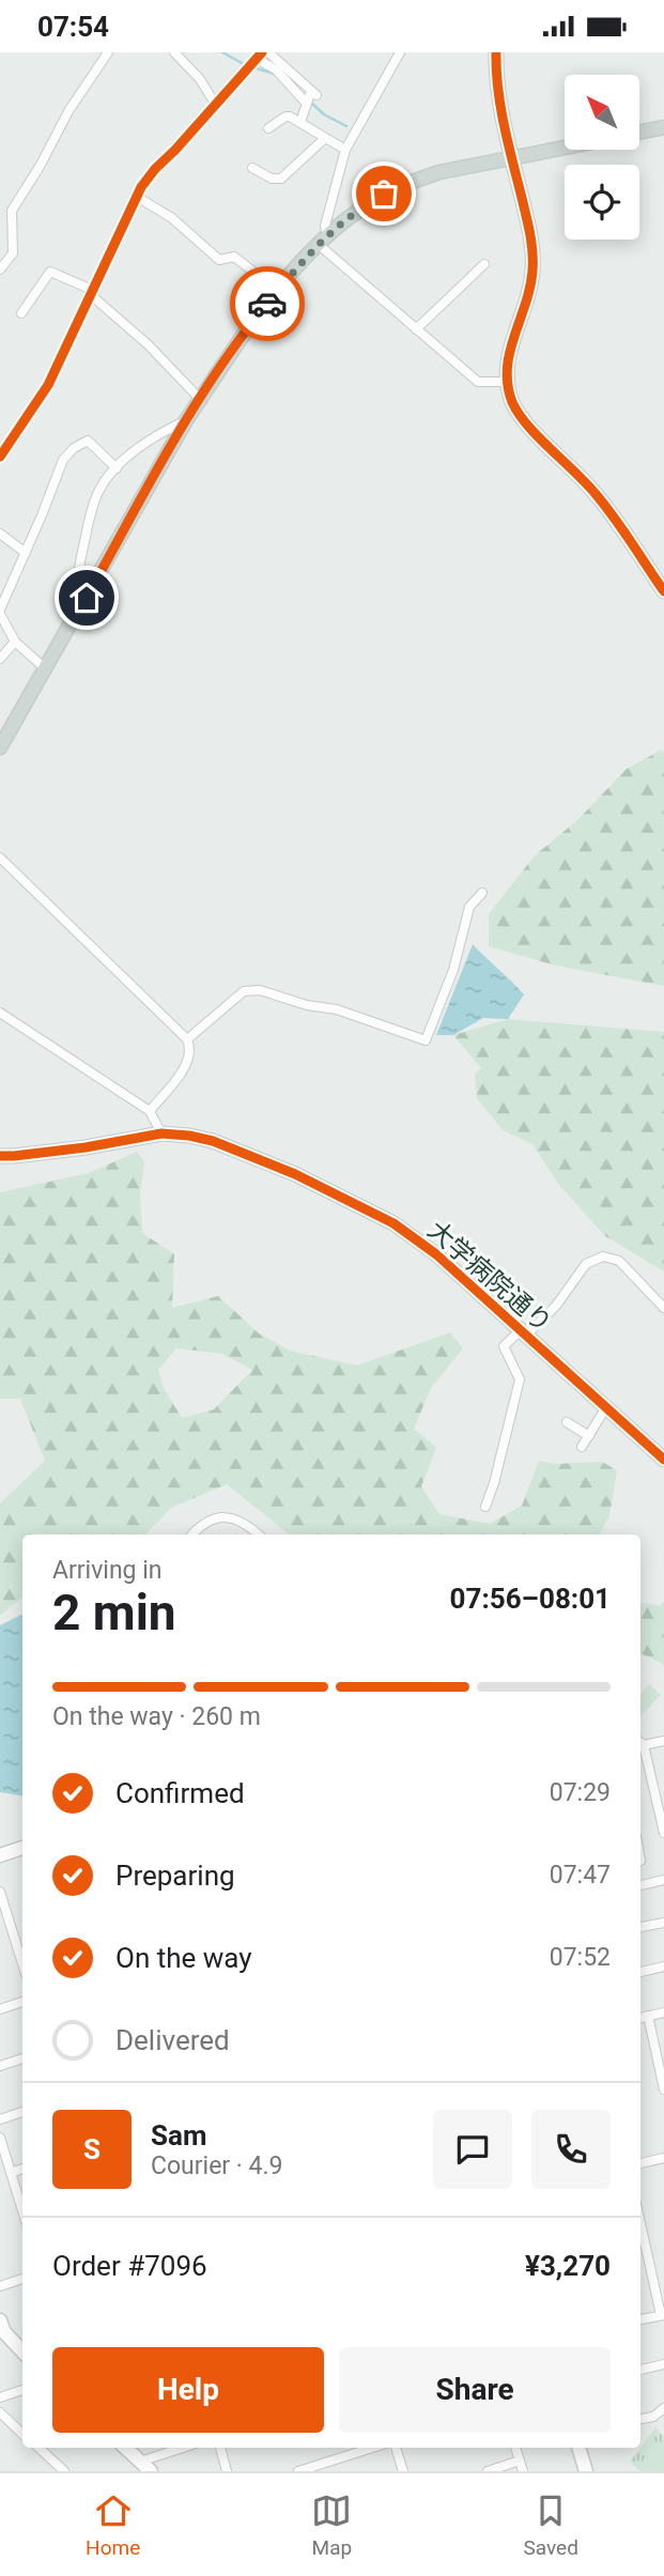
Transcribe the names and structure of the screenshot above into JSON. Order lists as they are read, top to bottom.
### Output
{
  "streets": {
    "street": ["大学病院通り"]
  },
  "north": "top left",
  "page": {
    "status": "07:54",
    "heading": ["2 min", "Arriving in", "07:56–08:01"],
    "panel": [
      "Sam",
      "Courier · 4.9",
      "Order #7096",
      "¥3,270"
    ],
    "bar": "On the way · 260 m",
    "list": [
      ["Confirmed", "07:29"],
      ["Preparing", "07:47"],
      ["On the way", "07:52"],
      "Delivered"
    ],
    "round": "S",
    "buttons": ["Help", "Share"],
    "tabs": ["Home", "Map", "Saved"]
  }
}
